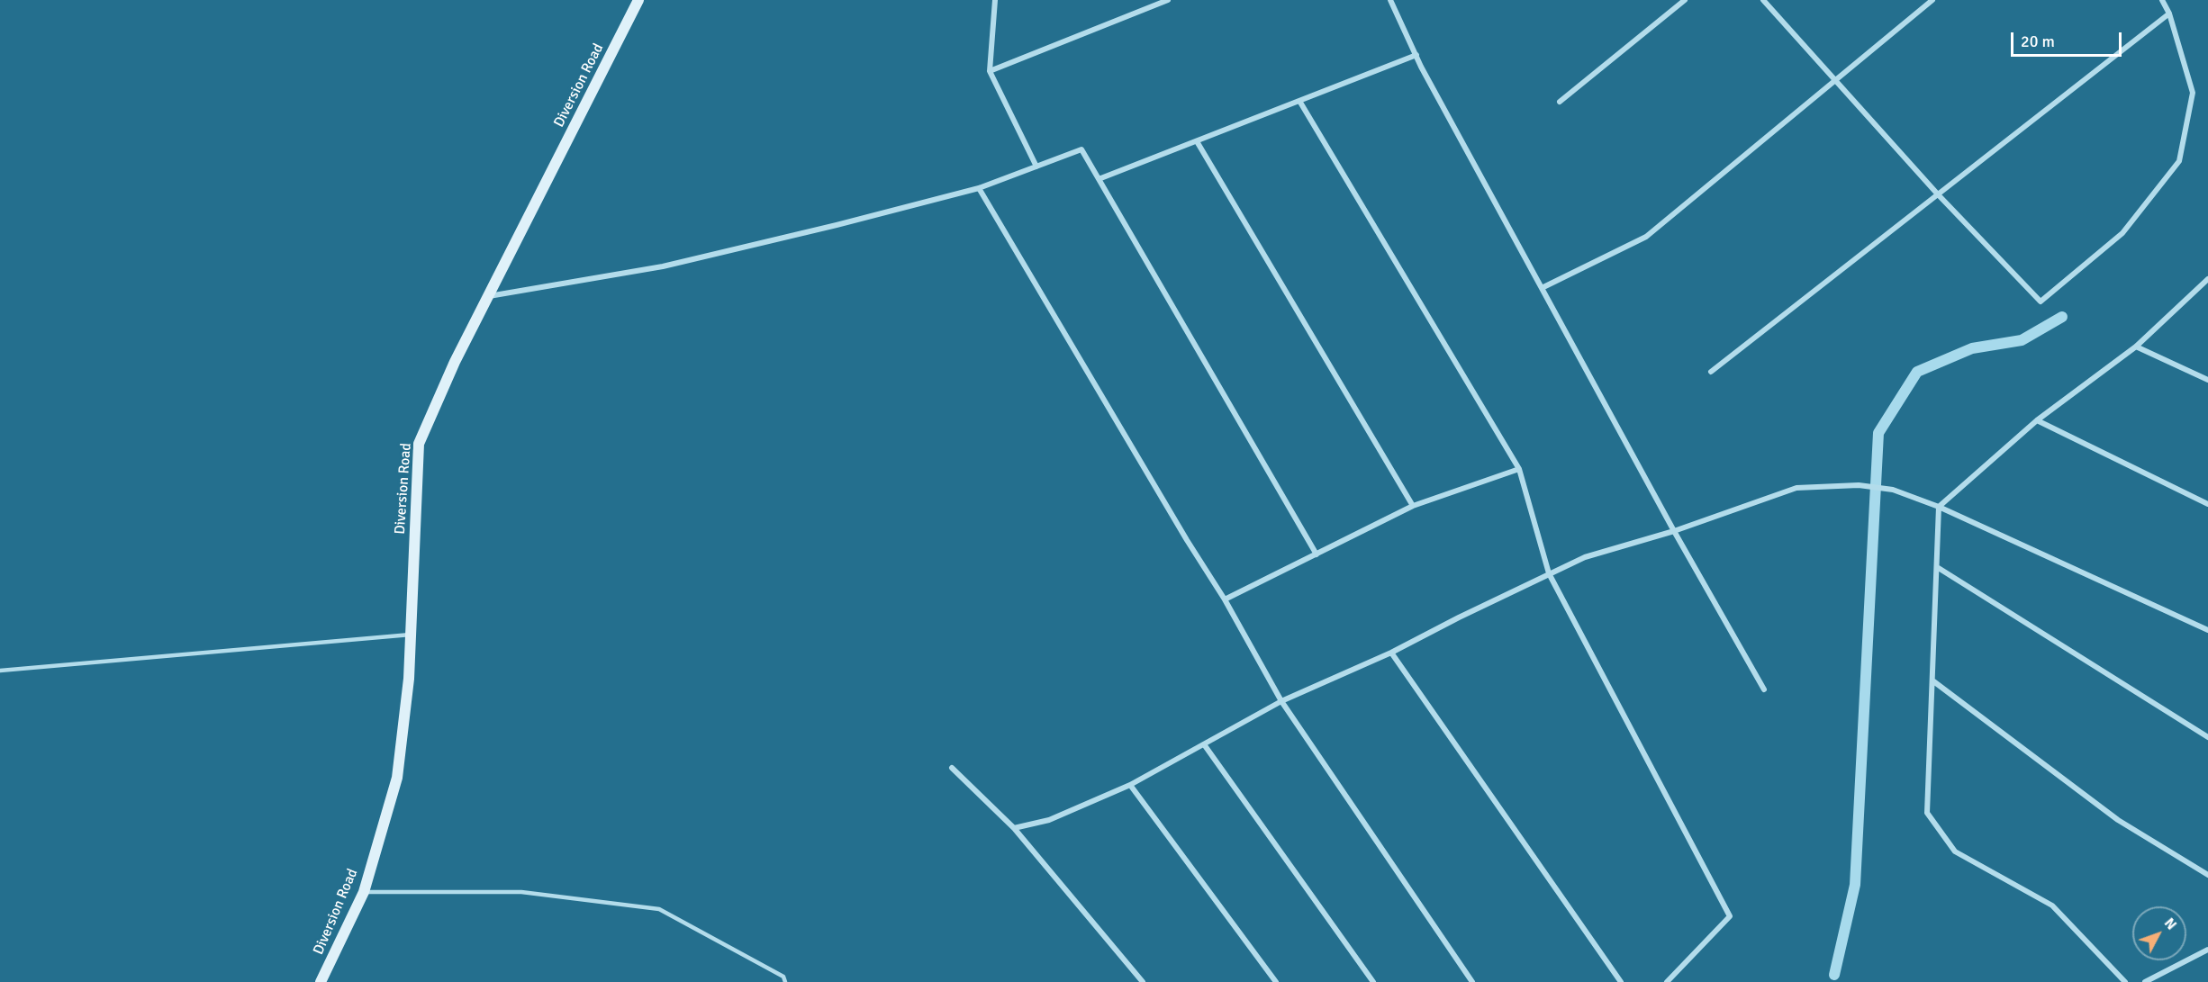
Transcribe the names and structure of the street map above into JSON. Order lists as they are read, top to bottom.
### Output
{
  "streets": {
    "street": ["Diversion Road"]
  },
  "scale_bar": "20 m",
  "north": "top right"
}
